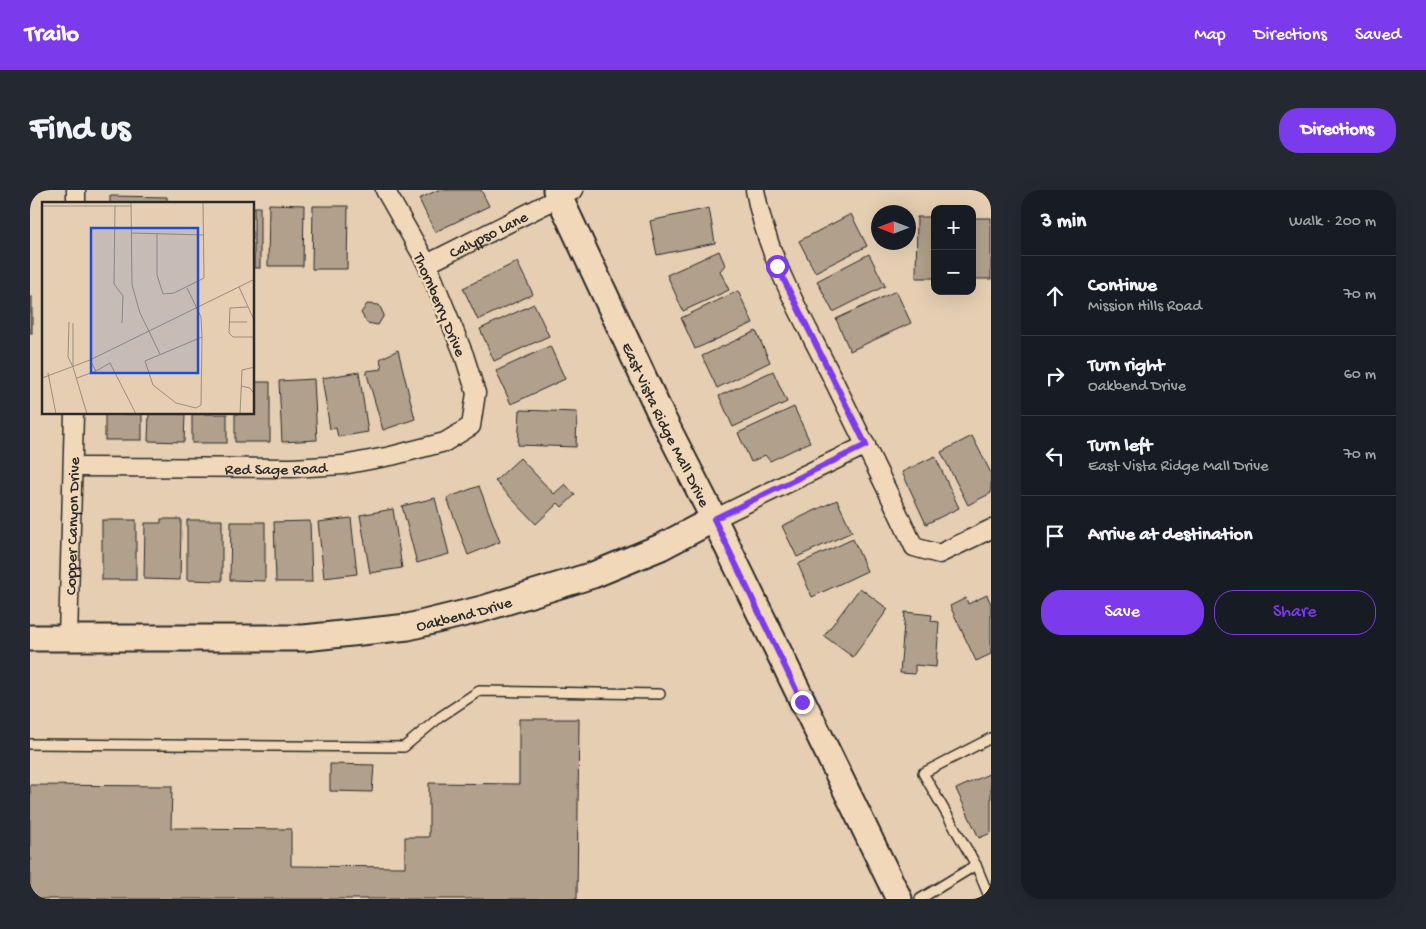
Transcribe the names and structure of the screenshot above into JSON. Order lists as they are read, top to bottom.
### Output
{
  "streets": {
    "main road": ["East Vista Ridge Mall Drive", "Oakbend Drive"],
    "street": [
      "Calypso Lane",
      "Thornberry Drive",
      "Red Sage Road",
      "Copper Canyon Drive"
    ]
  },
  "crossings": [
    ["Calypso Lane", "Thornberry Drive"],
    ["Calypso Lane", "East Vista Ridge Mall Drive"],
    ["Thornberry Drive", "Red Sage Road"],
    ["East Vista Ridge Mall Drive", "Oakbend Drive"],
    ["Red Sage Road", "Copper Canyon Drive"],
    ["Copper Canyon Drive", "Oakbend Drive"]
  ],
  "north": "left",
  "page": {
    "header": "Trailo",
    "nav": ["Map", "Directions", "Saved"],
    "buttons": [
      "Directions",
      ["Save", "Share"]
    ],
    "title": "Find us",
    "heading": ["3 min", "Walk · 200 m"],
    "map_buttons": ["+", "−"],
    "list": [
      ["Continue", "Mission Hills Road", "70 m"],
      ["Turn right", "Oakbend Drive", "60 m"],
      ["Turn left", "East Vista Ridge Mall Drive", "70 m"],
      "Arrive at destination"
    ]
  }
}
